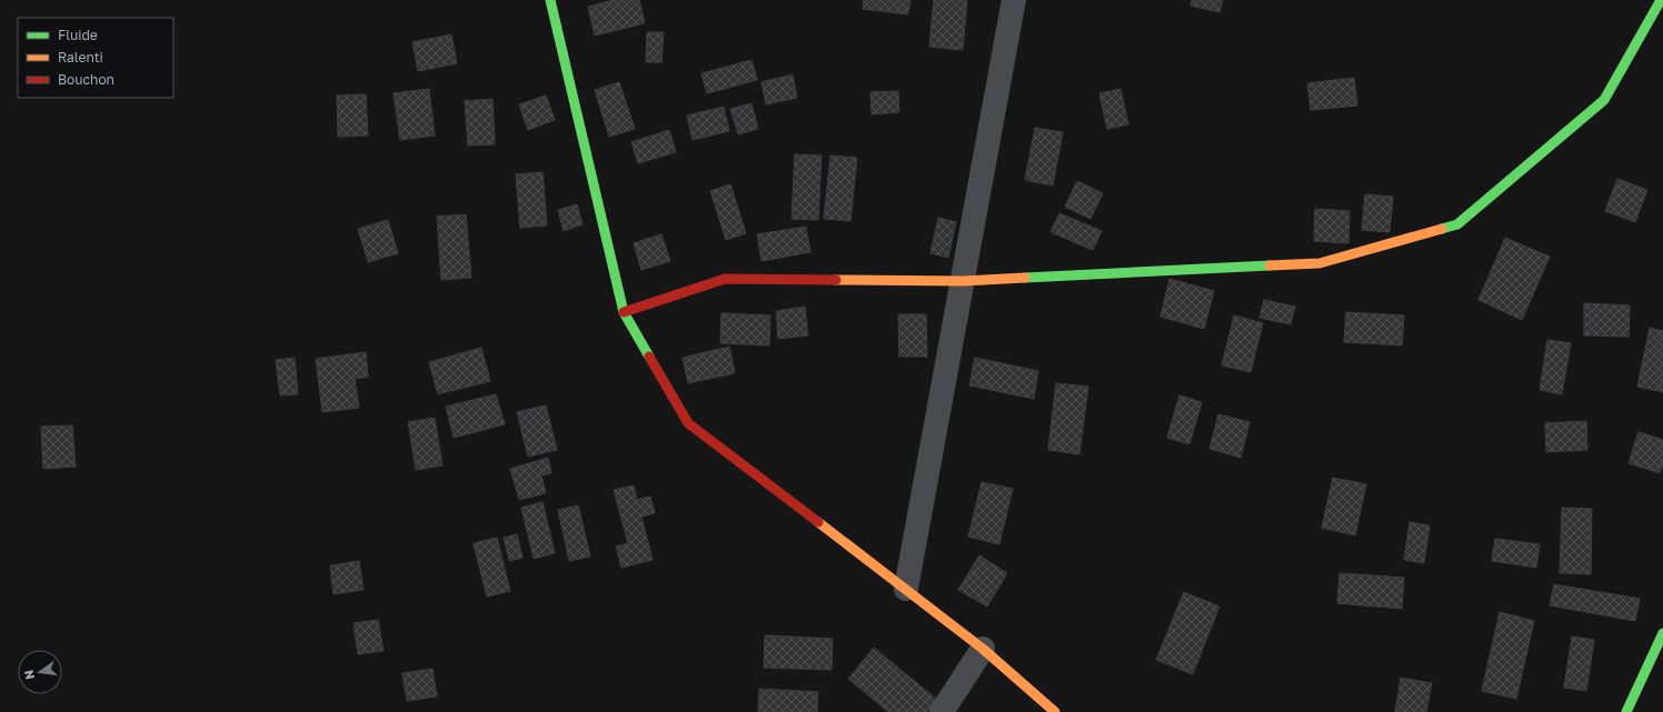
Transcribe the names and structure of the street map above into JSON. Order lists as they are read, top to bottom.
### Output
{
  "legend": ["Fluide", "Ralenti", "Bouchon"],
  "north": "left"
}
